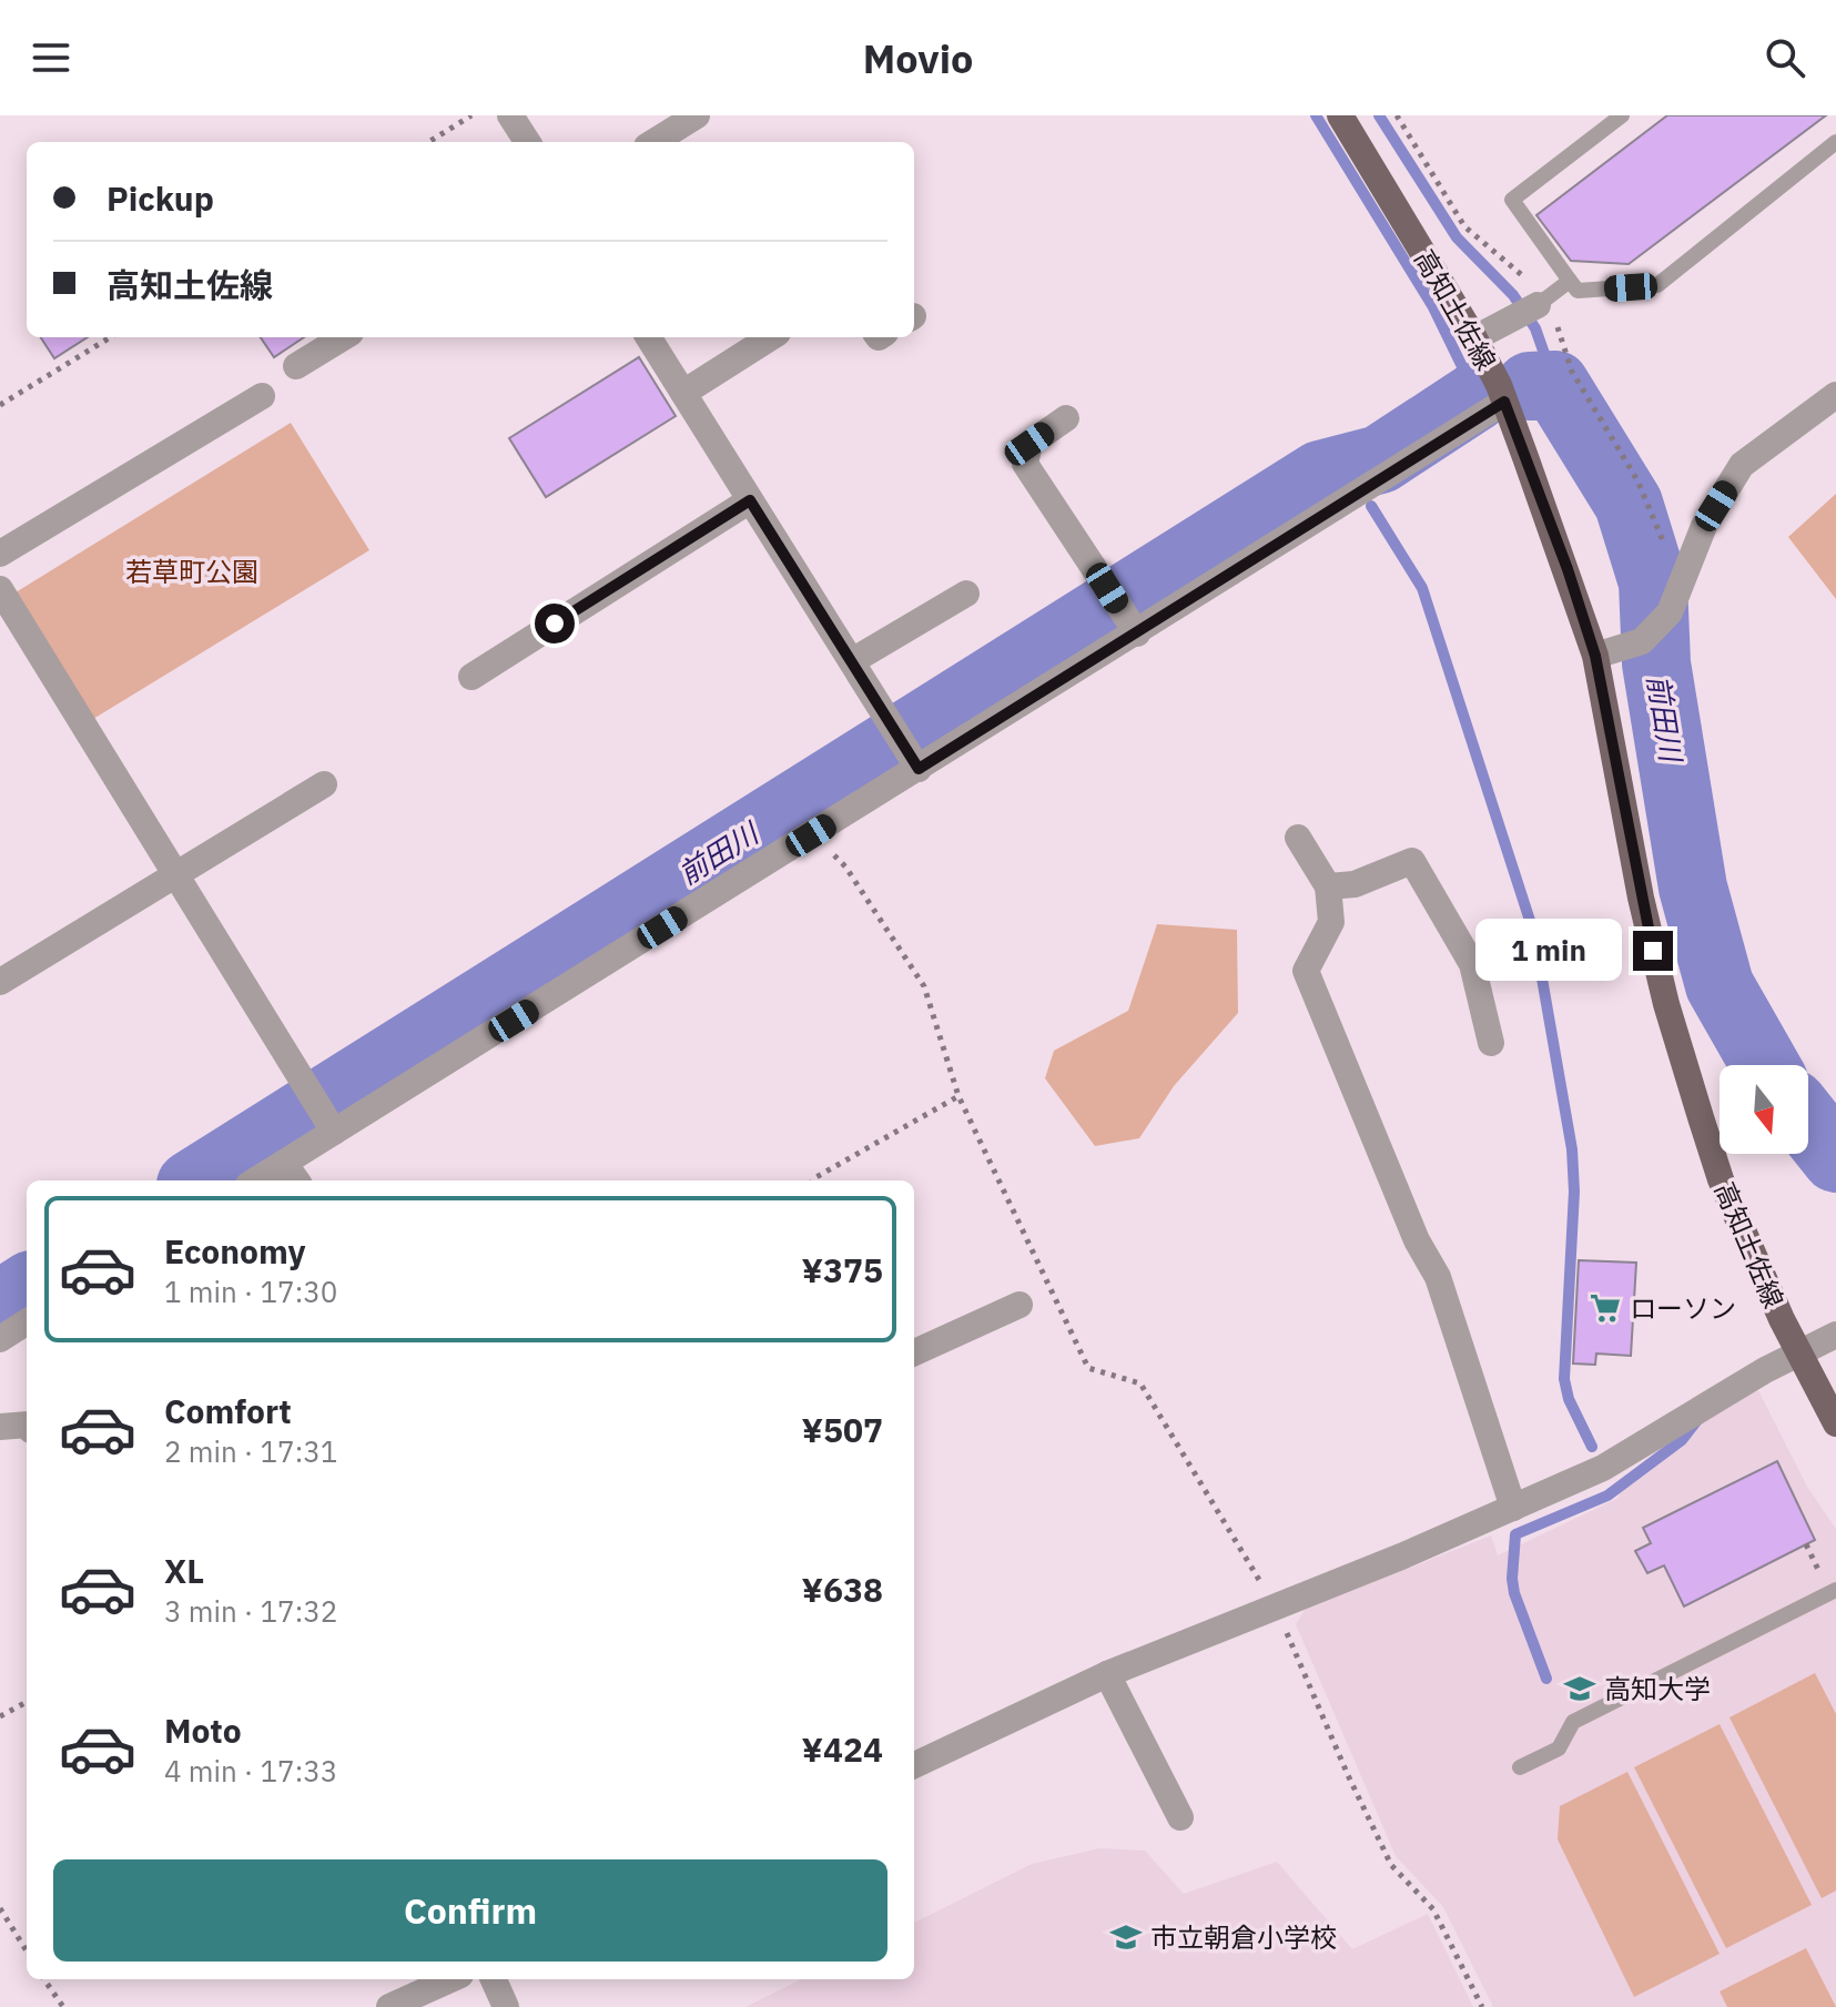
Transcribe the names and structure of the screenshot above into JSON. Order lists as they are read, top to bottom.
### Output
{
  "streets": {
    "main road": ["高知土佐線"]
  },
  "water": ["前田川"],
  "parks": ["若草町公園"],
  "places": {
    "supermarket": ["ローソン"],
    "school or university": ["高知大学", "市立朝倉小学校"]
  },
  "north": "bottom",
  "page": {
    "header": "Movio",
    "banner": ["Pickup", "高知土佐線"],
    "bubble": "1 min",
    "list": [
      {
        "name": "Economy",
        "note": "1 min · 17:30",
        "value": "¥375"
      },
      {
        "name": "Comfort",
        "note": "2 min · 17:31",
        "value": "¥507"
      },
      {
        "name": "XL",
        "note": "3 min · 17:32",
        "value": "¥638"
      },
      {
        "name": "Moto",
        "note": "4 min · 17:33",
        "value": "¥424"
      }
    ],
    "buttons": "Confirm"
  }
}
